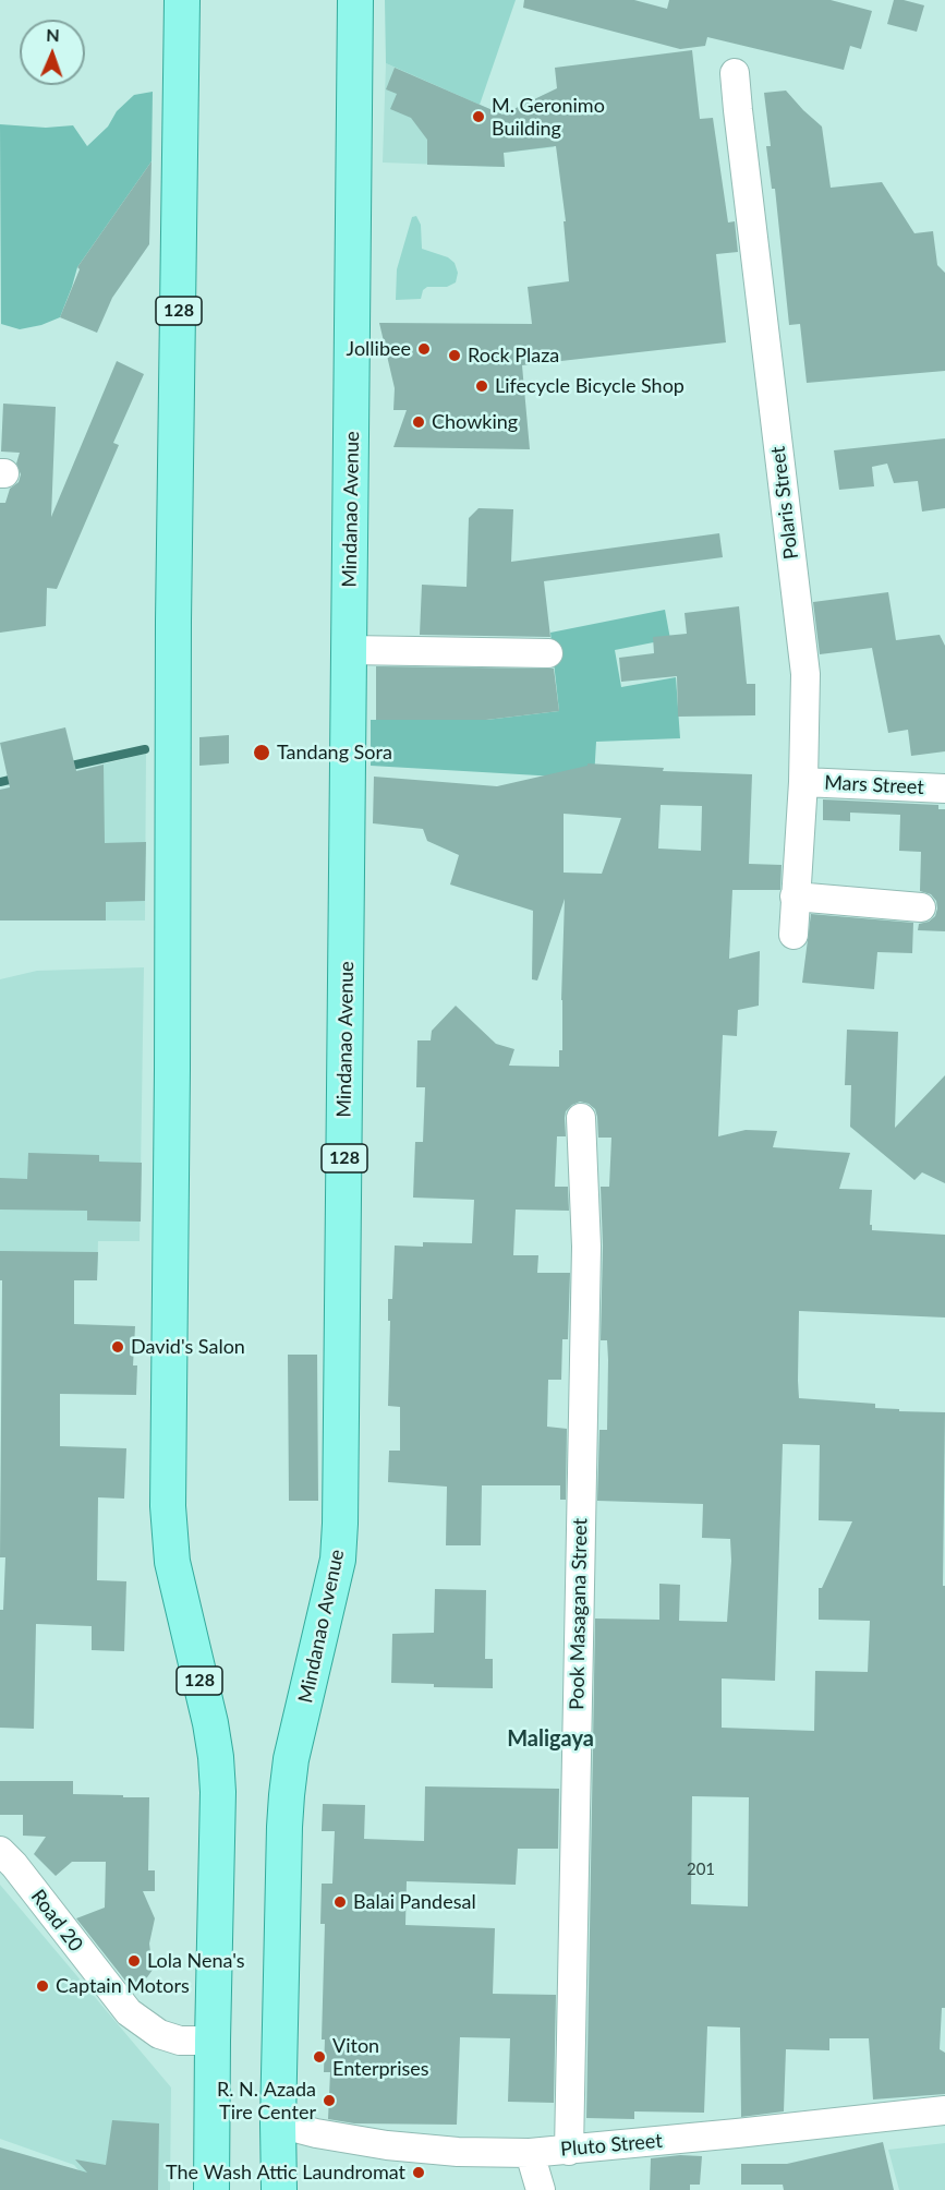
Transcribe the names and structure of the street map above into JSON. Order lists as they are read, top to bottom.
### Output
{
  "streets": {
    "main road": ["128", "Mindanao Avenue"],
    "street": [
      "Polaris Street",
      "Mars Street",
      "Pook Masagana Street",
      "Road 20",
      "Pluto Street"
    ]
  },
  "crossings": [
    ["128", "Road 20"],
    ["Polaris Street", "Mars Street"],
    ["Mindanao Avenue", "Pluto Street"],
    ["Pook Masagana Street", "Pluto Street"]
  ],
  "districts": ["Maligaya"],
  "places": [
    "M. Geronimo Building",
    "Jollibee",
    "Rock Plaza",
    "Lifecycle Bicycle Shop",
    "Chowking",
    "Tandang Sora",
    "David's Salon",
    "Balai Pandesal",
    "Lola Nena's",
    "Captain Motors",
    "Viton Enterprises",
    "R. N. Azada Tire Center",
    "The Wash Attic Laundromat"
  ],
  "house_numbers": ["201"],
  "north": "top"
}
